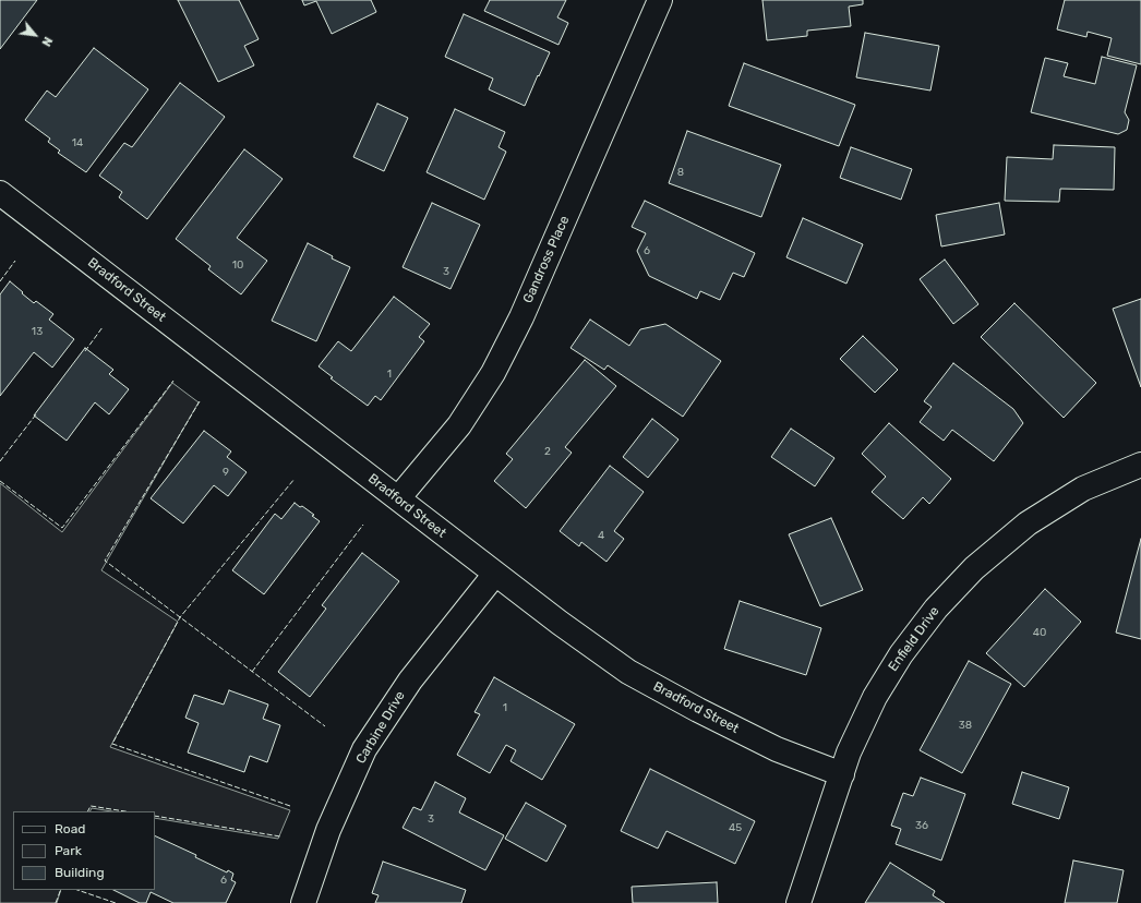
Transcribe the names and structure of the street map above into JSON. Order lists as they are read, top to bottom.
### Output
{
  "streets": {
    "street": [
      "Gandross Place",
      "Bradford Street",
      "Enfield Drive",
      "Carbine Drive"
    ]
  },
  "crossings": [
    ["Gandross Place", "Bradford Street"],
    ["Bradford Street", "Enfield Drive"],
    ["Bradford Street", "Carbine Drive"]
  ],
  "house_numbers": [
    "14",
    "8",
    "6",
    "10",
    "3",
    "13",
    "1",
    "2",
    "9",
    "4",
    "40",
    "1",
    "38",
    "3",
    "36",
    "45",
    "6"
  ],
  "legend": ["Road", "Park", "Building"],
  "north": "bottom right"
}
